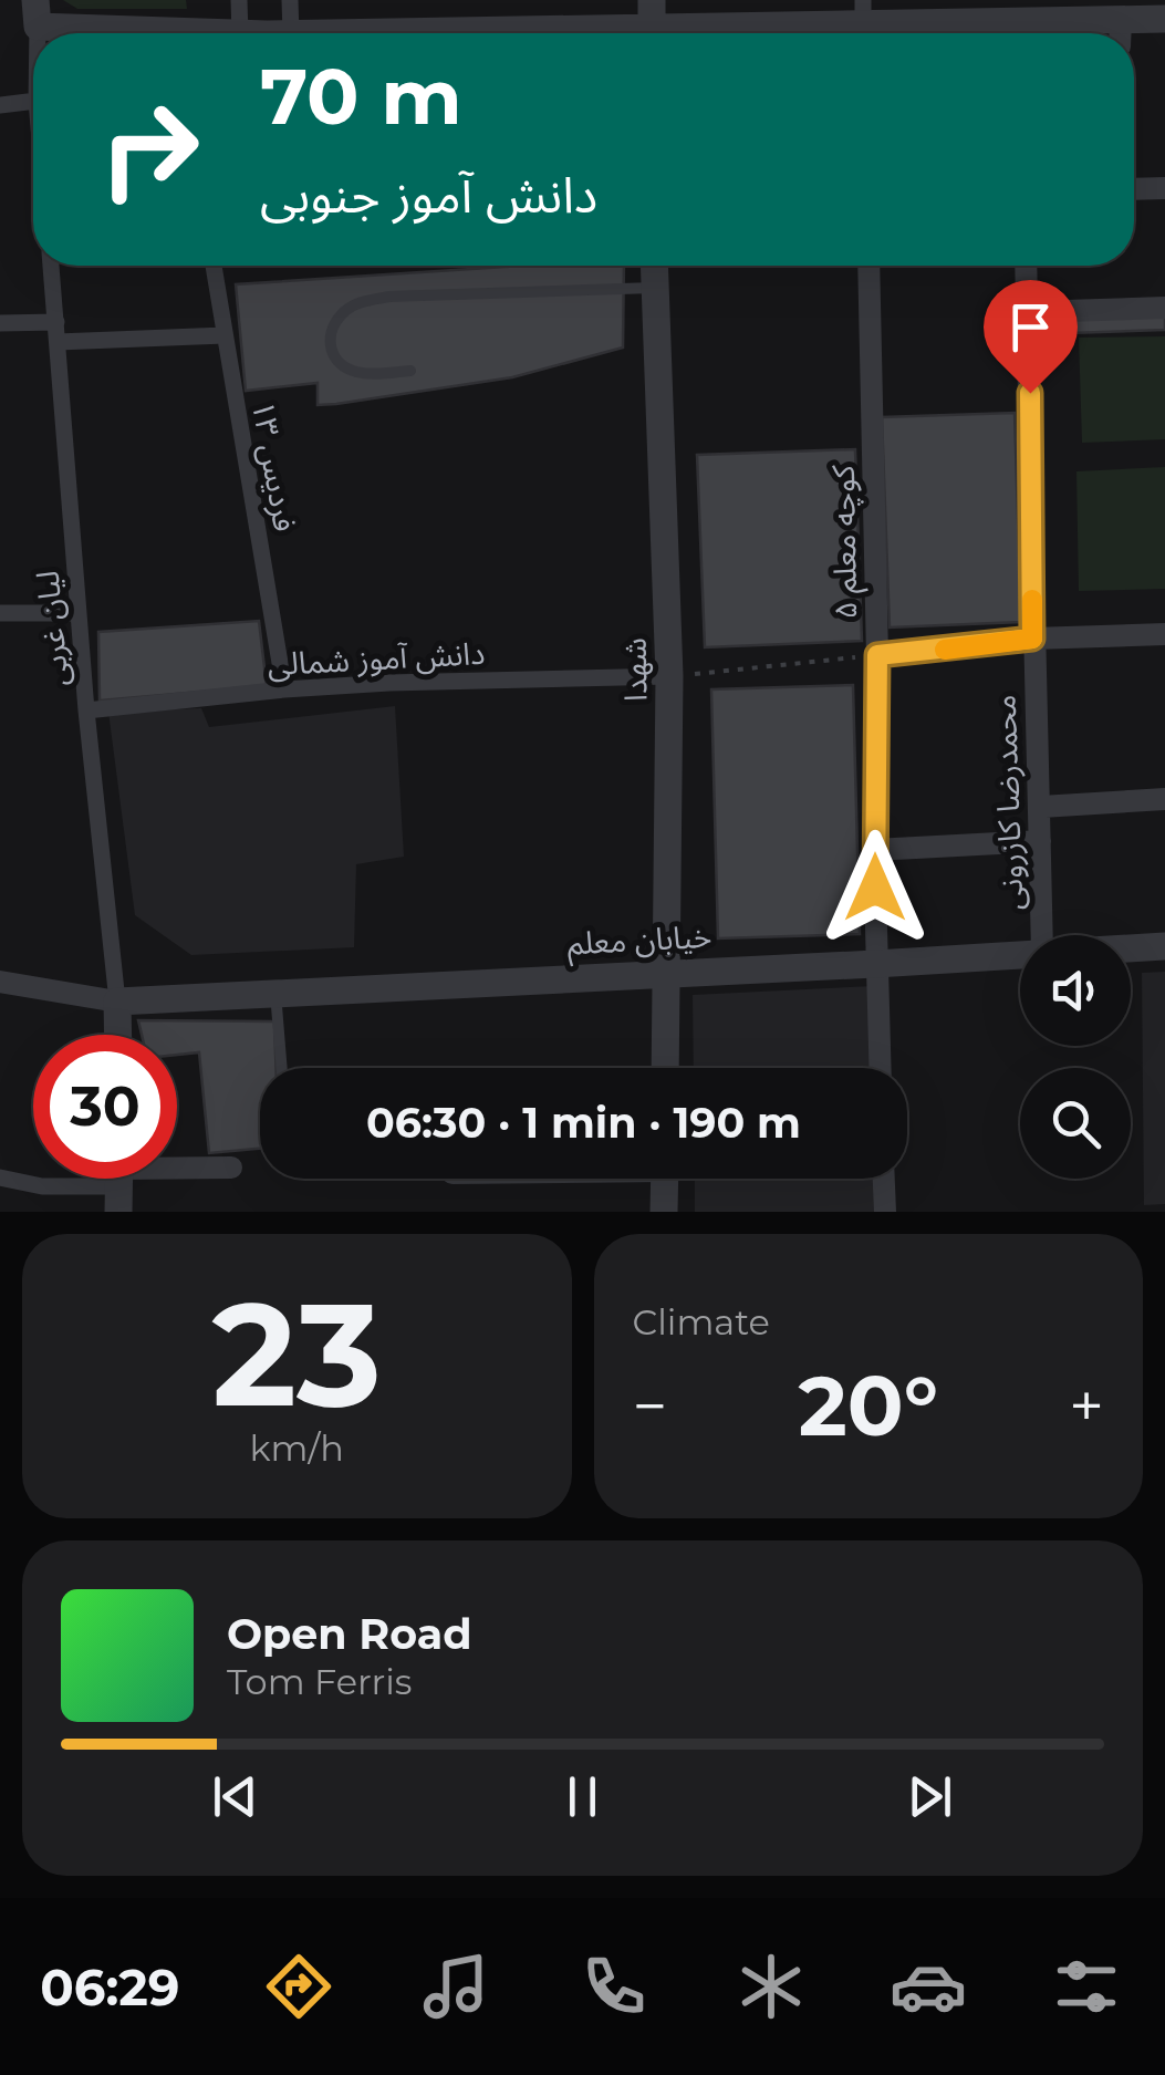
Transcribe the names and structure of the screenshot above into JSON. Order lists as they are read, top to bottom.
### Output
{
  "streets": {
    "street": [
      "فردیس ۱۳",
      "کوچه معلم ۵",
      "لیان غربی",
      "دانش آموز شمالی",
      "شهدا",
      "محمدرضا کازرونی",
      "خیابان معلم"
    ]
  },
  "crossings": [
    ["فردیس ۱۳", "دانش آموز شمالی"],
    ["کوچه معلم ۵", "خیابان معلم"],
    ["لیان غربی", "دانش آموز شمالی"],
    ["لیان غربی", "خیابان معلم"],
    ["دانش آموز شمالی", "شهدا"],
    ["شهدا", "خیابان معلم"]
  ],
  "page": {
    "turn": ["70 m", "دانش آموز جنوبی"],
    "limit": "30",
    "trip": "06:30 · 1 min · 190 m",
    "tile": [
      ["23", "km/h"],
      "Climate"
    ],
    "heat": ["−", "20°", "+"],
    "song": ["Open Road", "Tom Ferris"],
    "tabs": "06:29"
  }
}
